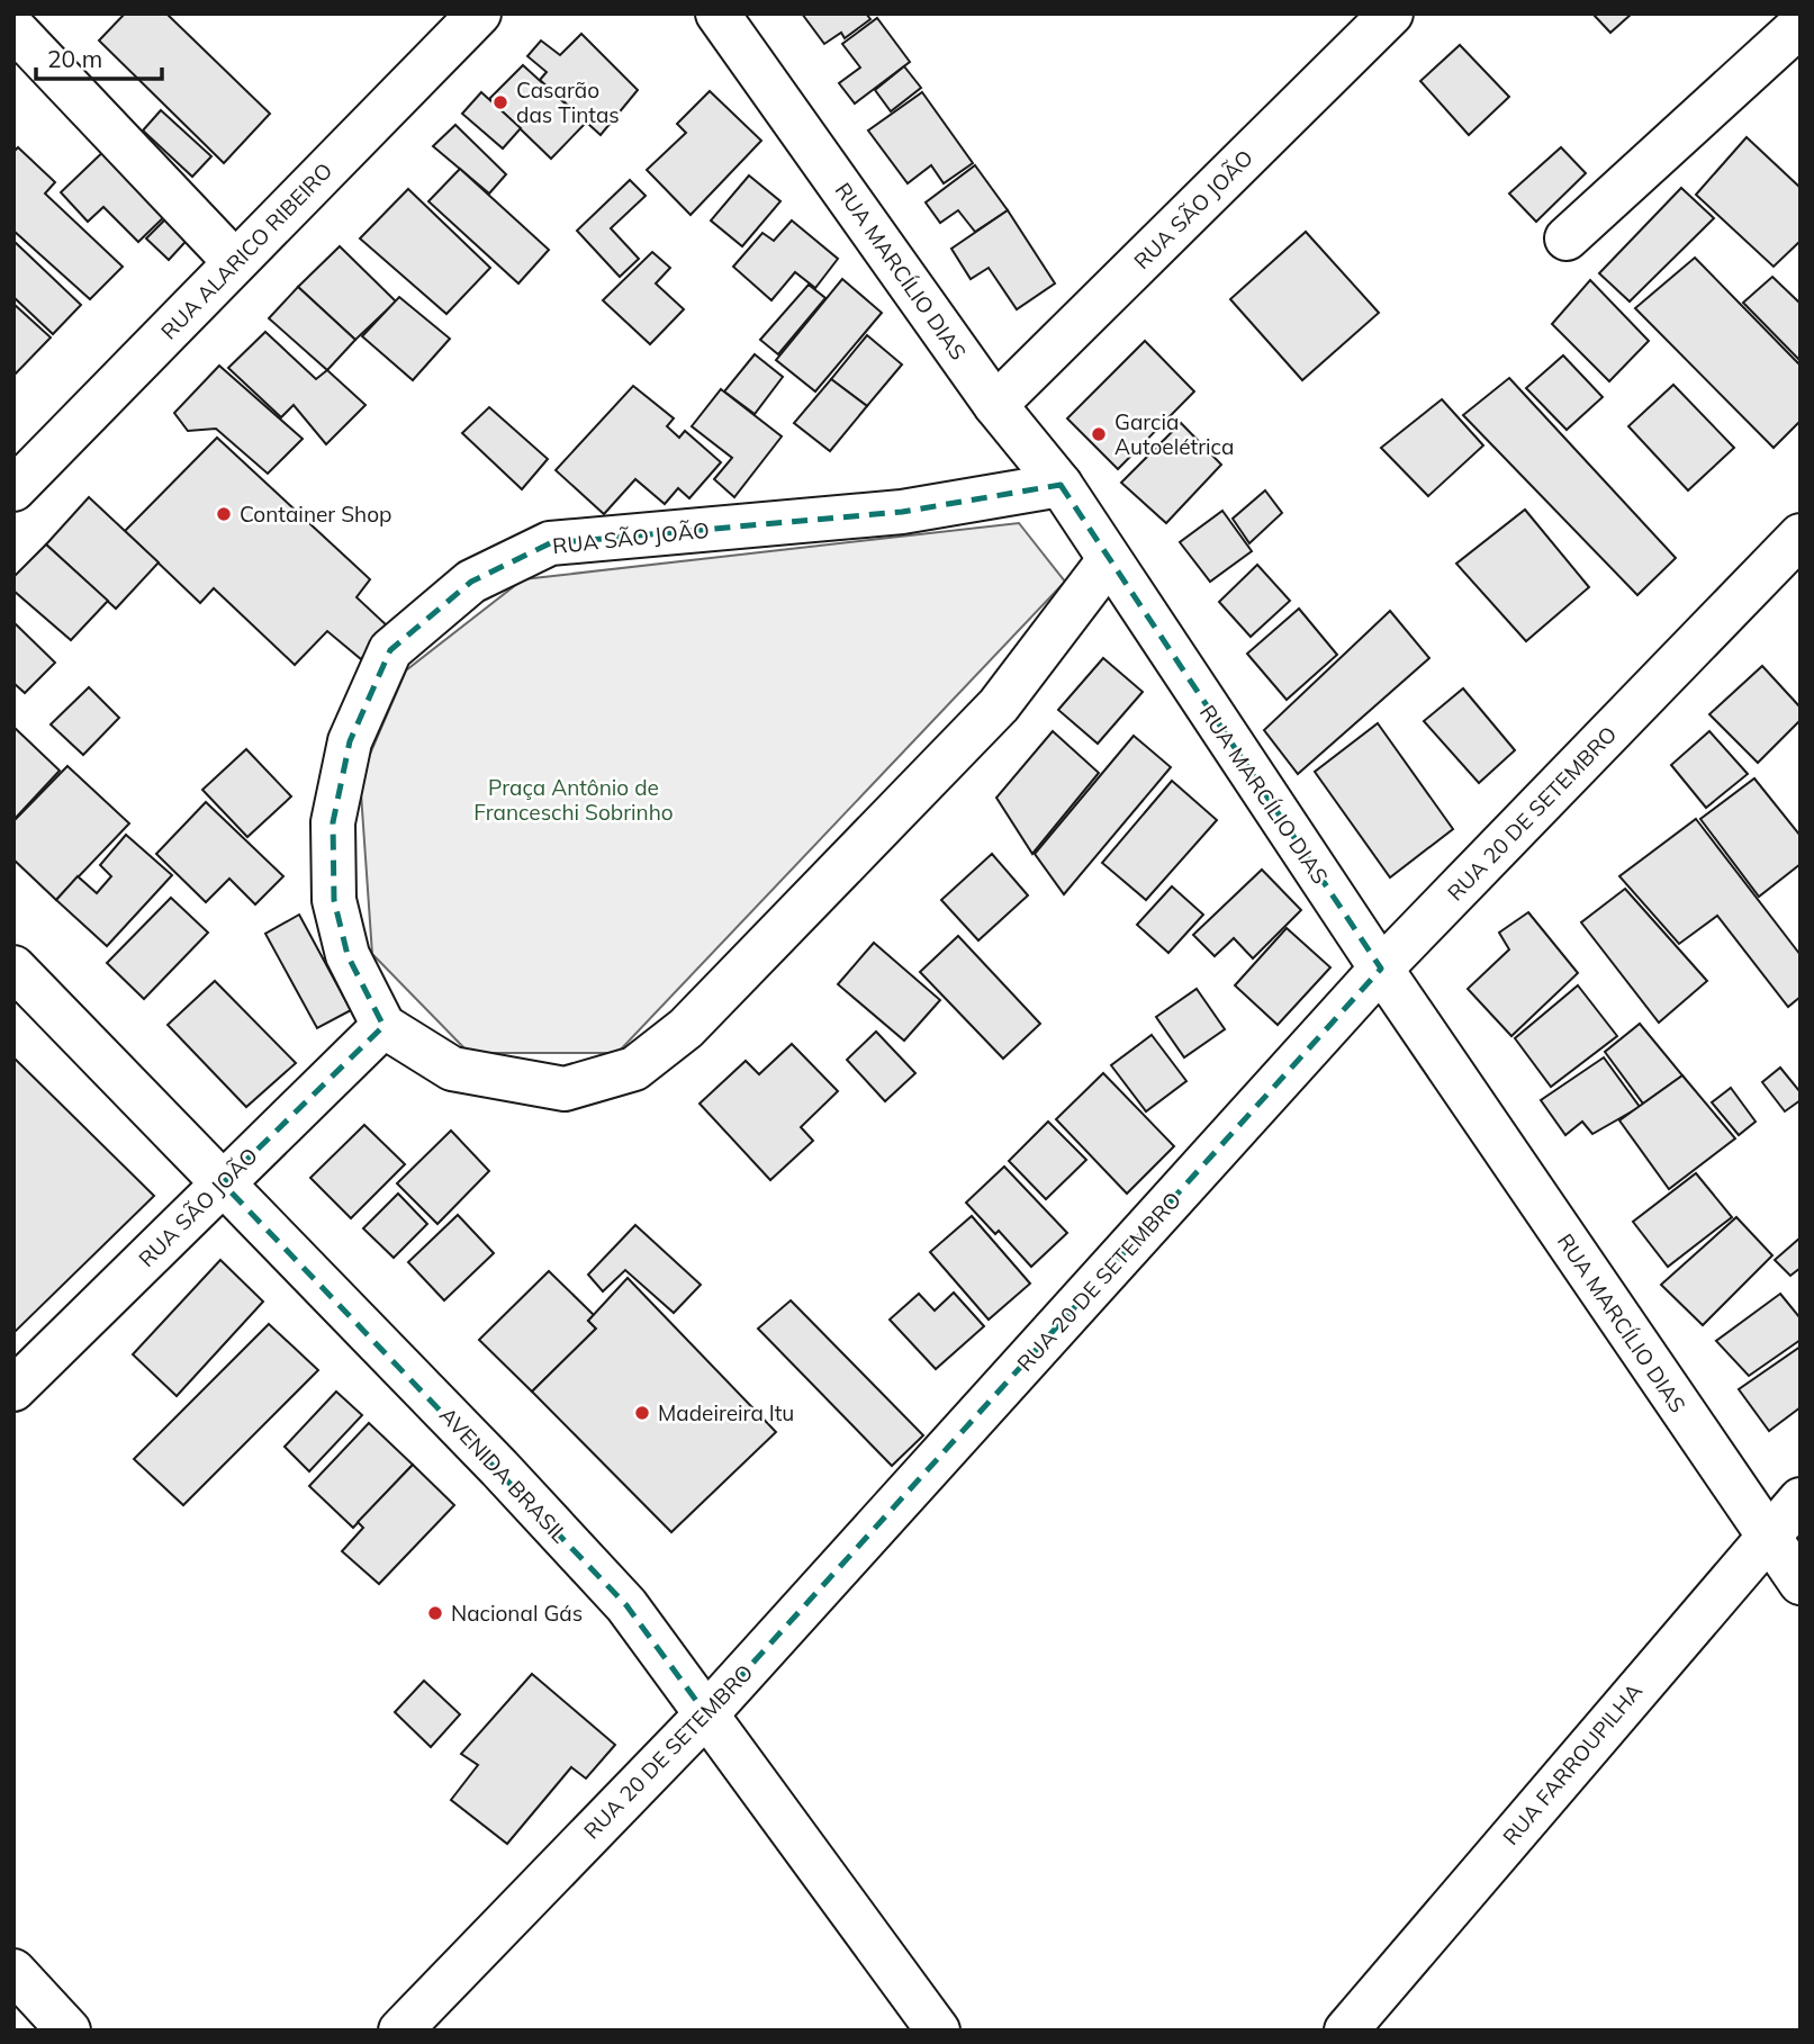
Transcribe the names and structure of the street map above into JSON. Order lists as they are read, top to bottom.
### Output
{
  "streets": {
    "street": [
      "RUA SÃO JOÃO",
      "RUA ALARICO RIBEIRO",
      "RUA MARCÍLIO DIAS",
      "RUA 20 DE SETEMBRO",
      "AVENIDA BRASIL",
      "RUA FARROUPILHA"
    ]
  },
  "crossings": [
    ["RUA SÃO JOÃO", "RUA MARCÍLIO DIAS"],
    ["RUA SÃO JOÃO", "AVENIDA BRASIL"],
    ["RUA MARCÍLIO DIAS", "RUA 20 DE SETEMBRO"],
    ["RUA MARCÍLIO DIAS", "RUA FARROUPILHA"],
    ["RUA 20 DE SETEMBRO", "AVENIDA BRASIL"]
  ],
  "parks": ["Praça Antônio de Franceschi Sobrinho"],
  "places": [
    "Casarão das Tintas",
    "Garcia Autoelétrica",
    "Container Shop",
    "Madeireira Itu",
    "Nacional Gás"
  ],
  "scale_bar": "20 m"
}
